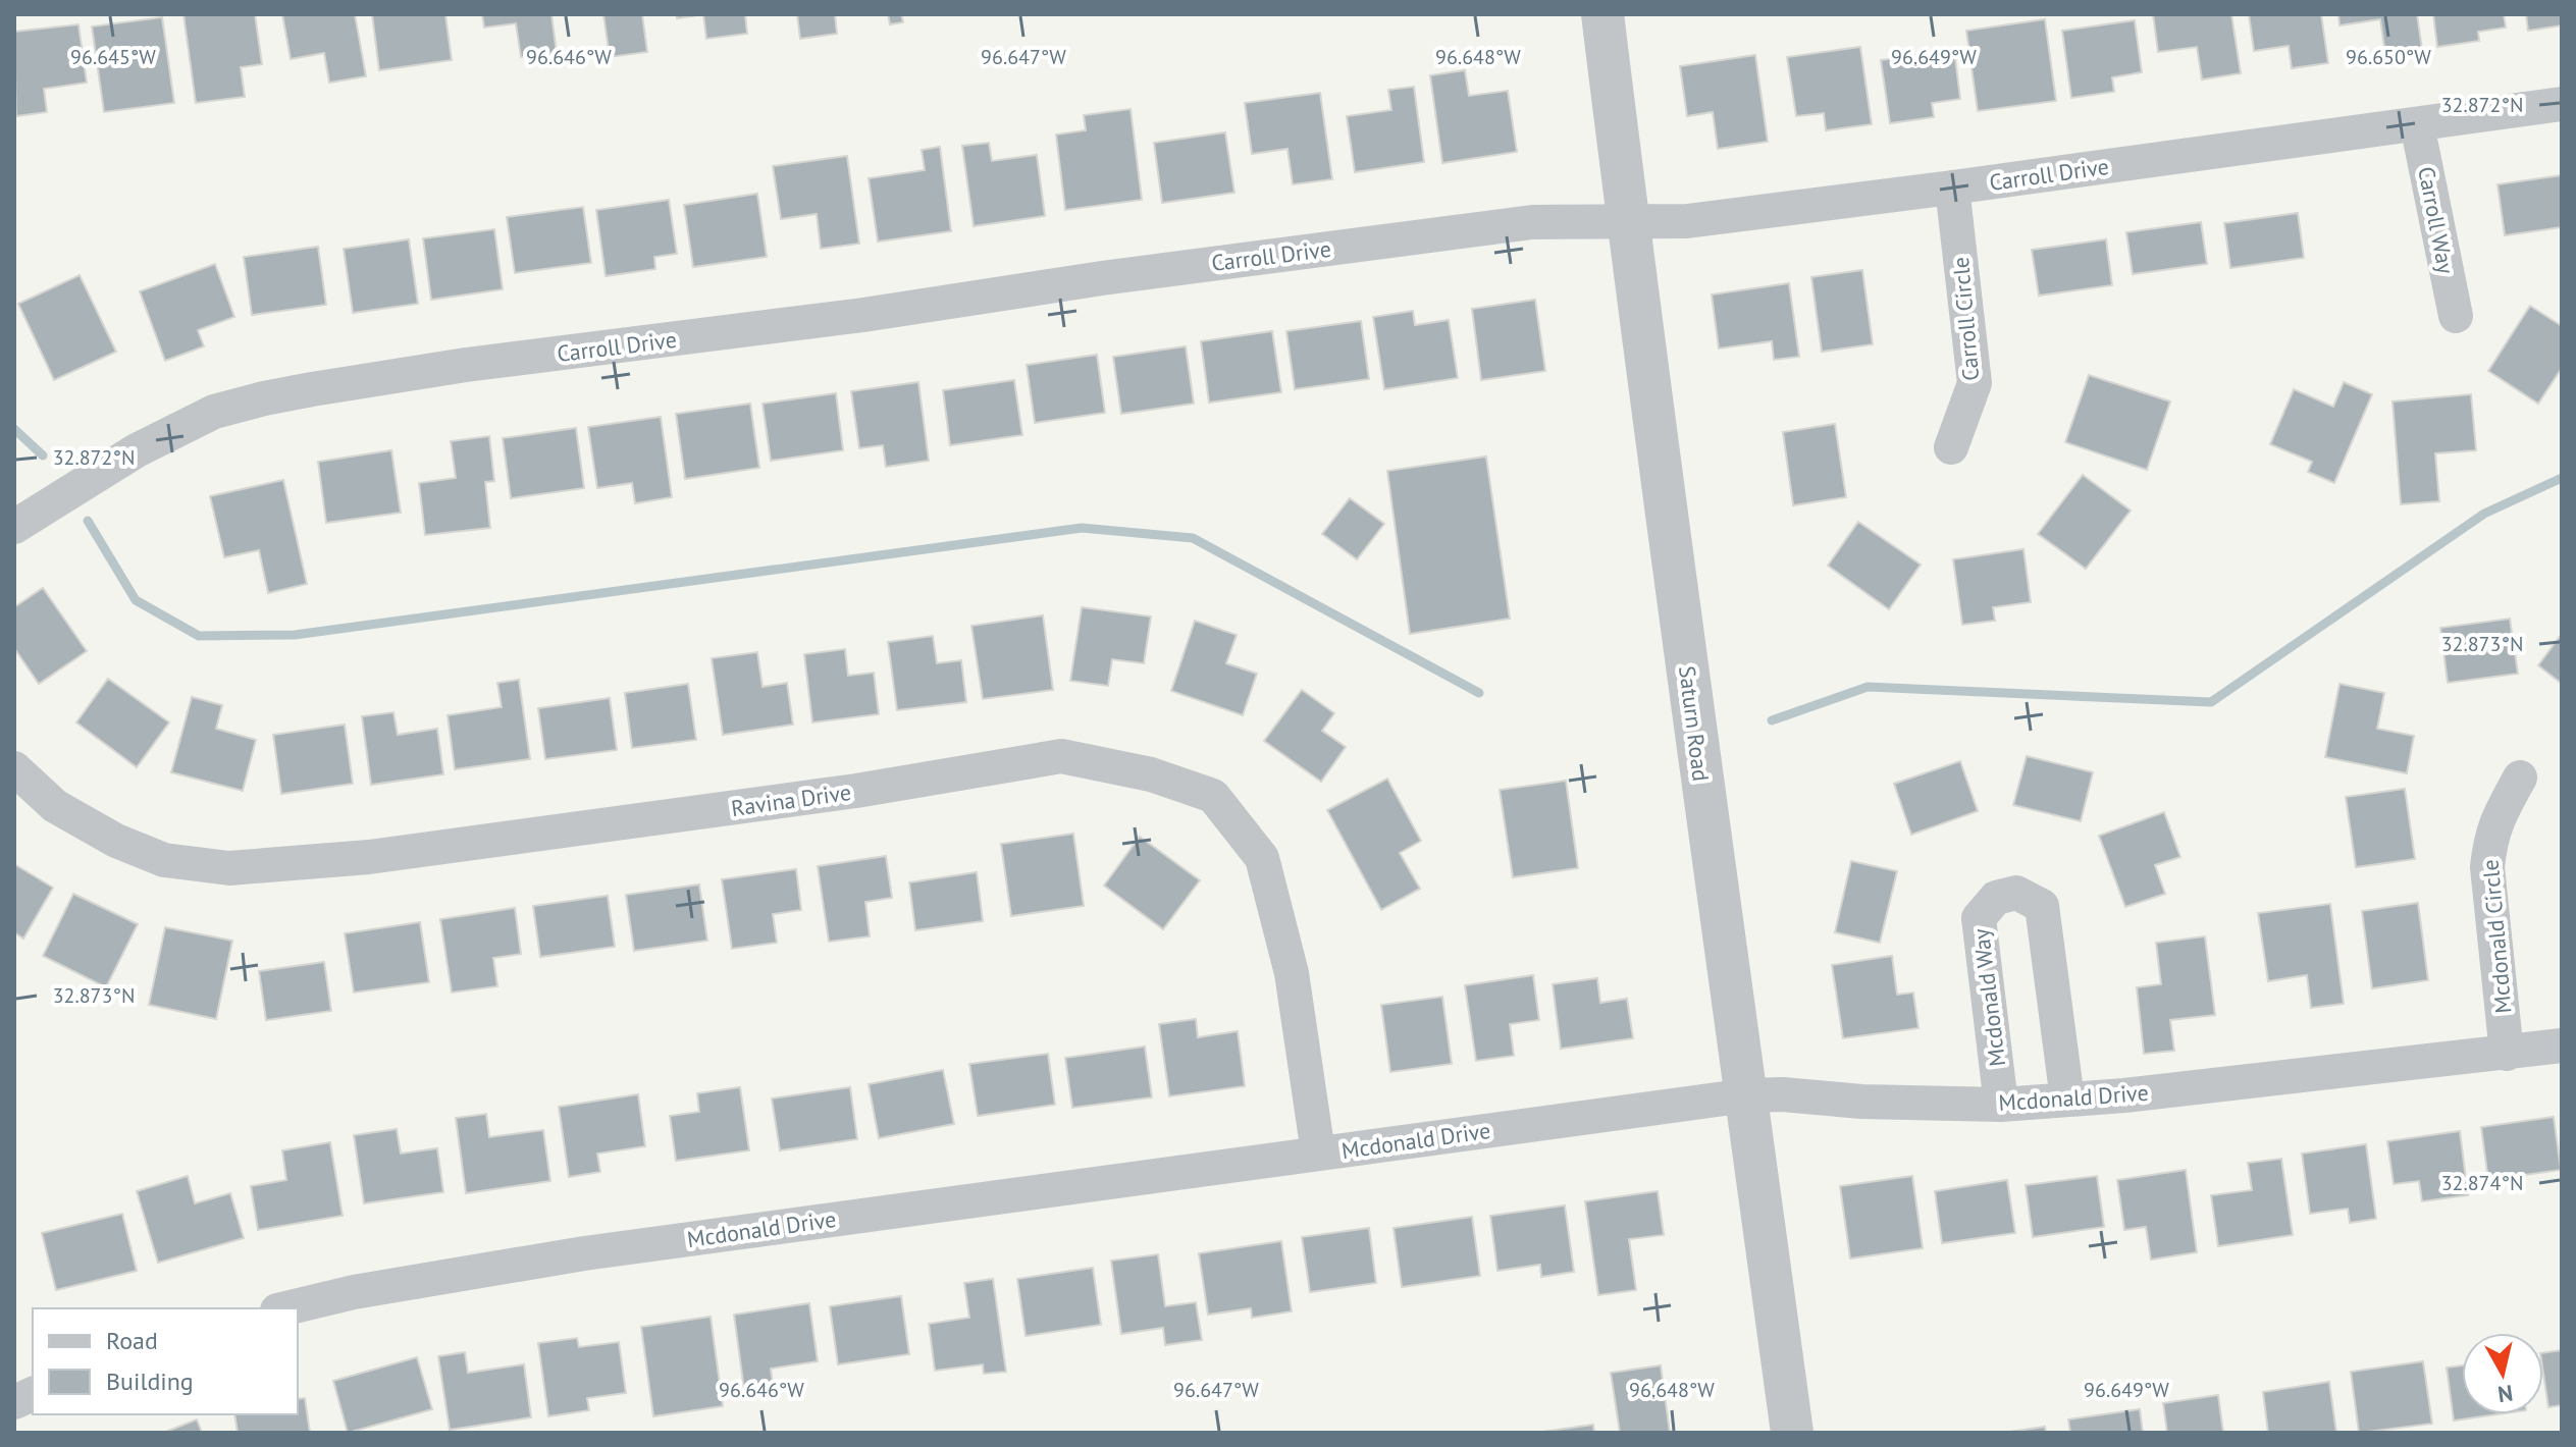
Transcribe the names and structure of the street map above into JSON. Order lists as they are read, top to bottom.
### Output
{
  "streets": {
    "street": [
      "Carroll Drive",
      "Carroll Way",
      "Carroll Circle",
      "Saturn Road",
      "Ravina Drive",
      "Mcdonald Circle",
      "Mcdonald Way",
      "Mcdonald Drive"
    ]
  },
  "crossings": [
    ["Carroll Drive", "Carroll Way"],
    ["Carroll Drive", "Carroll Circle"],
    ["Carroll Drive", "Saturn Road"],
    ["Saturn Road", "Mcdonald Drive"],
    ["Ravina Drive", "Mcdonald Drive"],
    ["Mcdonald Circle", "Mcdonald Drive"],
    ["Mcdonald Way", "Mcdonald Drive"]
  ],
  "legend": ["Road", "Building"],
  "north": "bottom",
  "coordinates": [
    "96.645°W",
    "96.646°W",
    "96.647°W",
    "96.648°W",
    "96.649°W",
    "96.650°W",
    "32.872°N",
    "32.873°N",
    "32.874°N"
  ]
}
